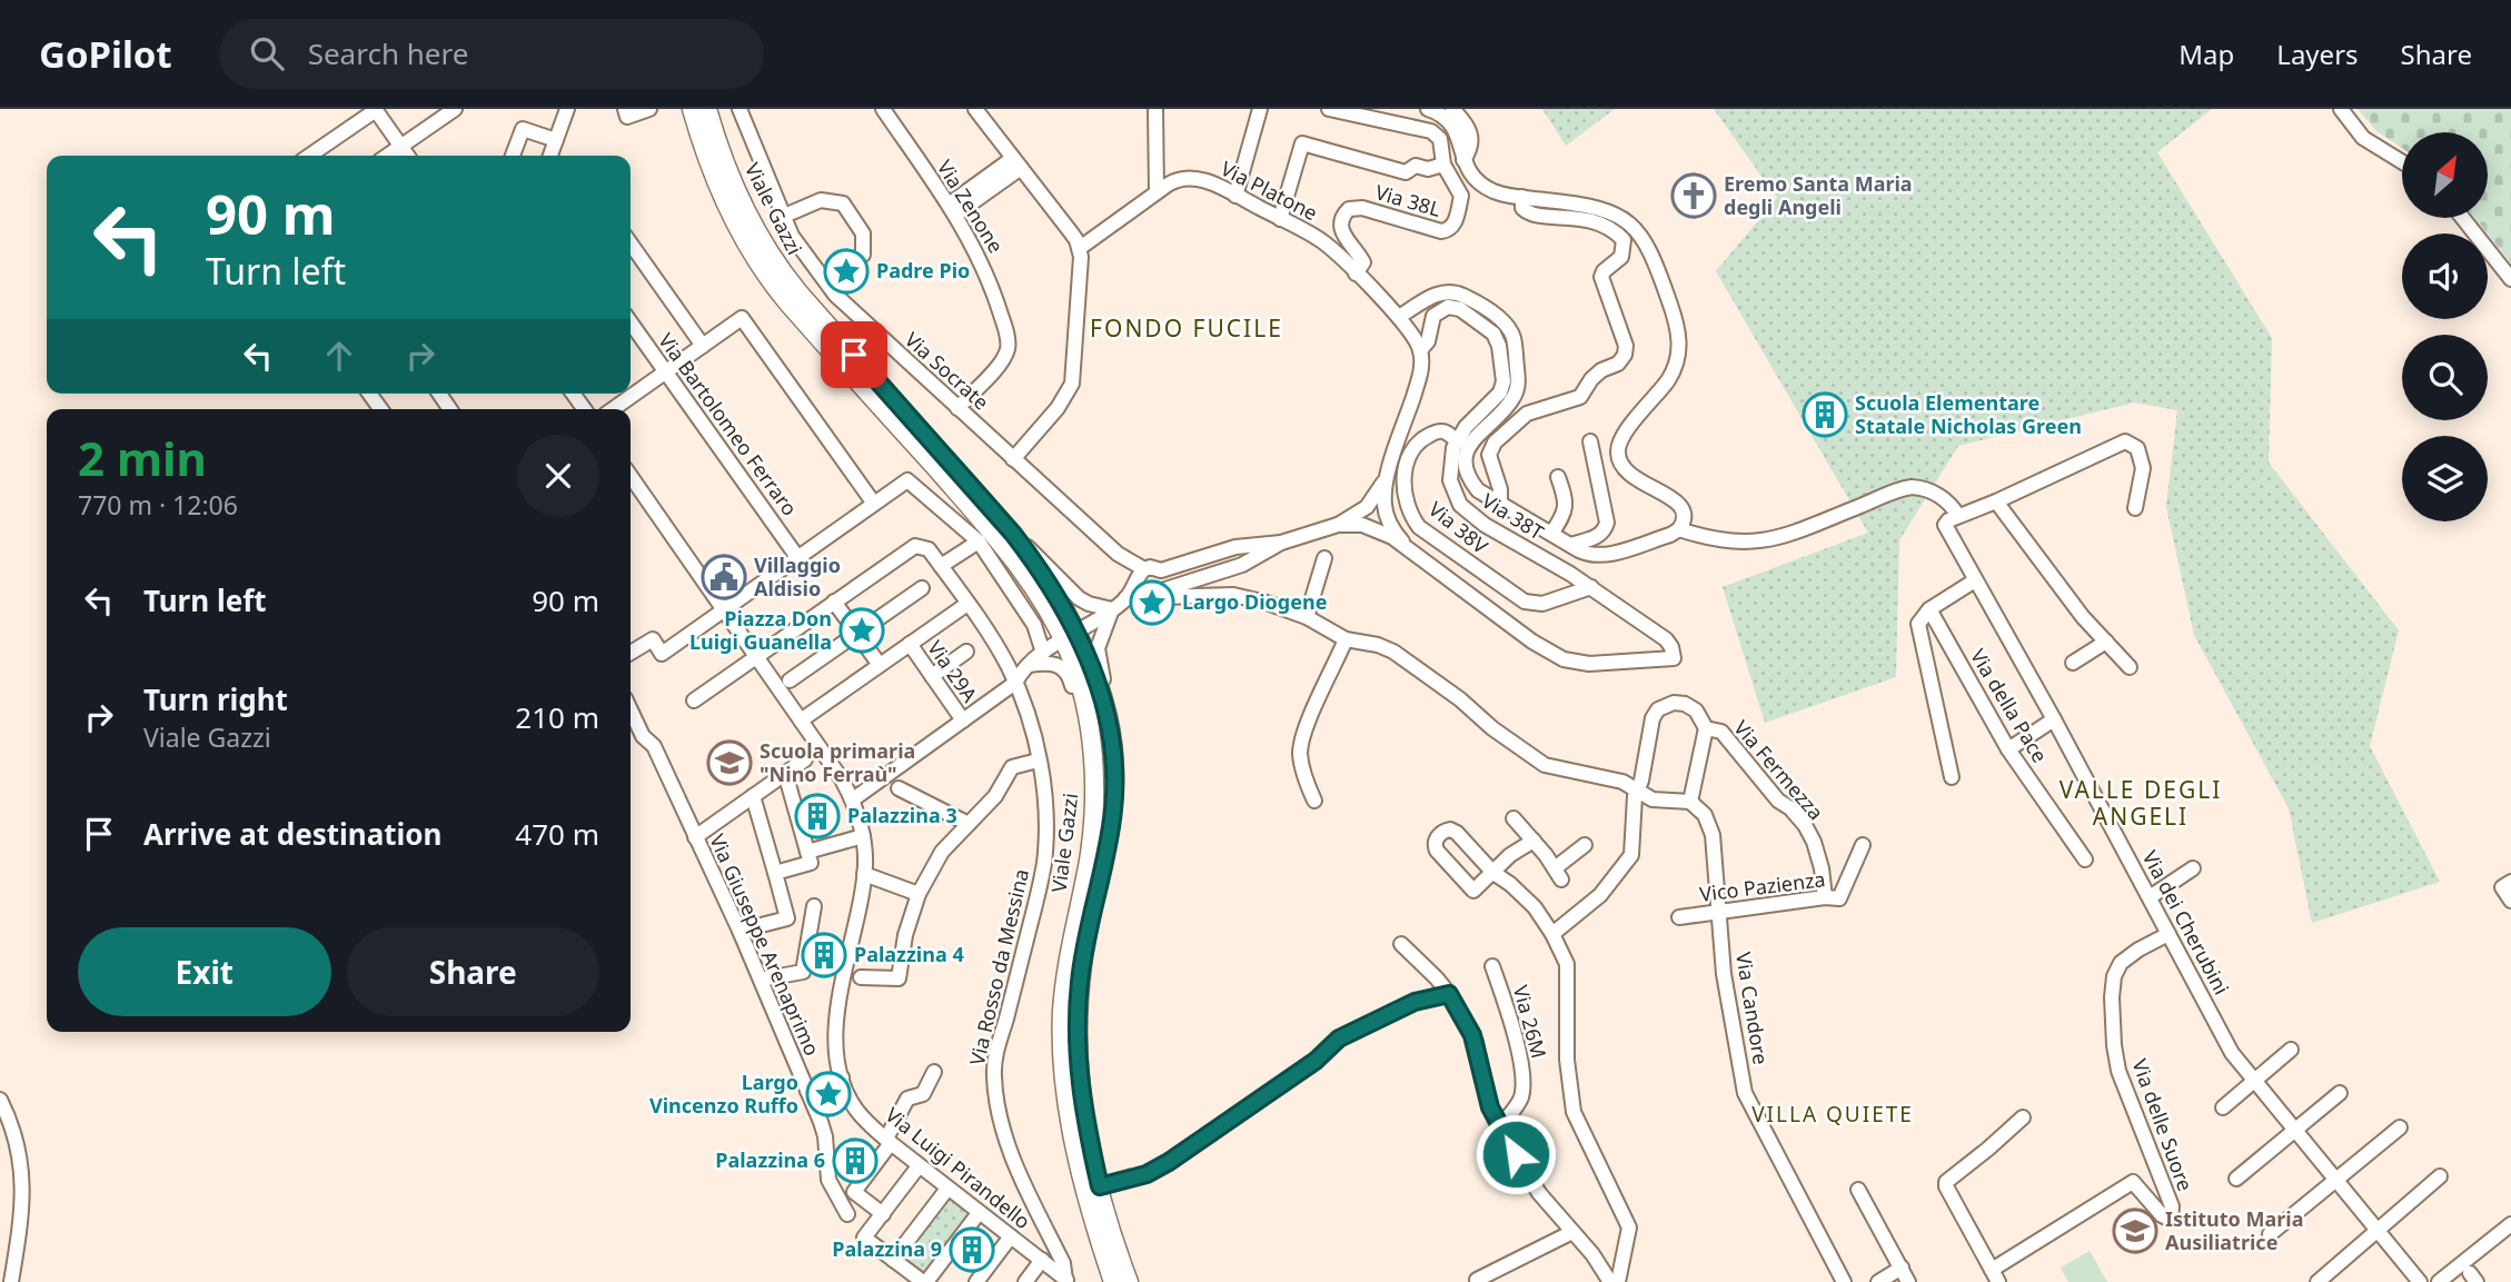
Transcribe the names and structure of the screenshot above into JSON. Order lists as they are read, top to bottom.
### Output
{
  "streets": {
    "main road": ["Viale Gazzi"],
    "street": [
      "Via Platone",
      "Via 38L",
      "Via Zenone",
      "Via Socrate",
      "Via Bartolomeo Ferraro",
      "Via 38T",
      "Via 38V",
      "Via 29A",
      "Via della Pace",
      "Via Fermezza",
      "Vico Pazienza",
      "Via dei Cherubini",
      "Via Giuseppe Arenaprimo",
      "Via Rosso da Messina",
      "Via Candore",
      "Via 26M",
      "Via delle Suore",
      "Via Luigi Pirandello"
    ]
  },
  "crossings": [
    ["Via Platone", "Via 38L"],
    ["Via Zenone", "Via Socrate"],
    ["Via 38T", "Via 38V"],
    ["Via Fermezza", "Vico Pazienza"],
    ["Vico Pazienza", "Via Candore"],
    ["Via dei Cherubini", "Via delle Suore"],
    ["Via Rosso da Messina", "Via Luigi Pirandello"]
  ],
  "districts": ["FONDO FUCILE", "VALLE DEGLI ANGELI", "VILLA QUIETE"],
  "places": {
    "church": ["Eremo Santa Maria degli Angeli"],
    "place": [
      "Padre Pio",
      "Largo Diogene",
      "Piazza Don Luigi Guanella",
      "Largo Vincenzo Ruffo"
    ],
    "building": [
      "Scuola Elementare Statale Nicholas Green",
      "Palazzina 3",
      "Palazzina 4",
      "Palazzina 6",
      "Palazzina 9"
    ],
    "public building": ["Villaggio Aldisio"],
    "school or university": ["Scuola primaria \"Nino Ferraù\"", "Istituto Maria Ausiliatrice"]
  },
  "north": "top right",
  "page": {
    "header": "GoPilot",
    "search": "Search here",
    "nav": ["Map", "Layers", "Share"],
    "turn": ["90 m", "Turn left"],
    "heading": ["2 min", "770 m · 12:06"],
    "list": [
      {
        "name": "Turn left",
        "value": "90 m"
      },
      {
        "name": "Turn right",
        "note": "Viale Gazzi",
        "value": "210 m"
      },
      {
        "name": "Arrive at destination",
        "value": "470 m"
      }
    ],
    "buttons": ["Exit", "Share"]
  }
}
